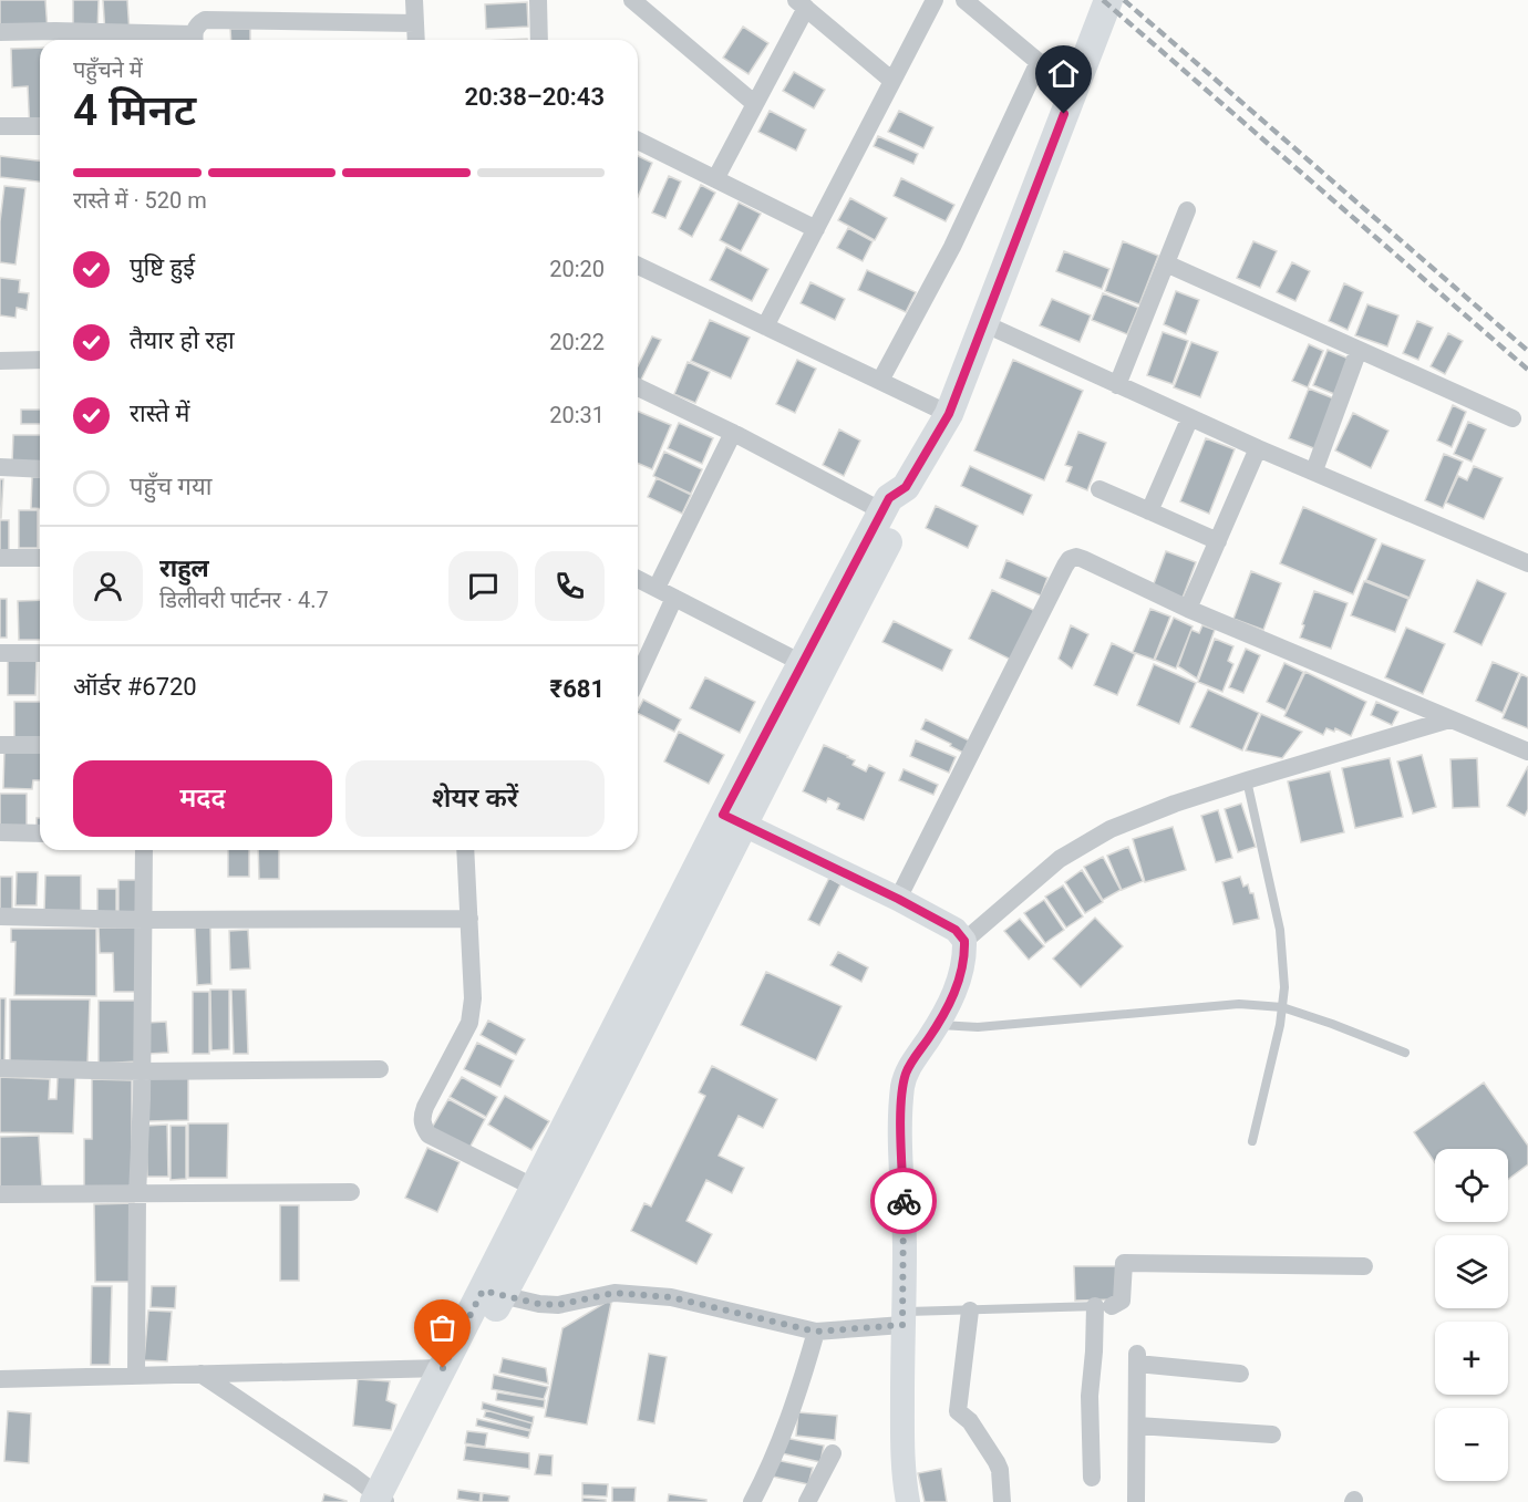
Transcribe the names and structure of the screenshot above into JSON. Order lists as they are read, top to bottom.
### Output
{
  "page": {
    "heading": ["4 मिनट", "पहुँचने में", "20:38–20:43"],
    "panel": [
      "राहुल",
      "डिलीवरी पार्टनर · 4.7",
      "ऑर्डर #6720",
      "₹681"
    ],
    "bar": "रास्ते में · 520 m",
    "list": [
      ["पुष्टि हुई", "20:20"],
      ["तैयार हो रहा", "20:22"],
      ["रास्ते में", "20:31"],
      "पहुँच गया"
    ],
    "buttons": ["मदद", "शेयर करें"],
    "map_buttons": ["+", "−"]
  }
}
